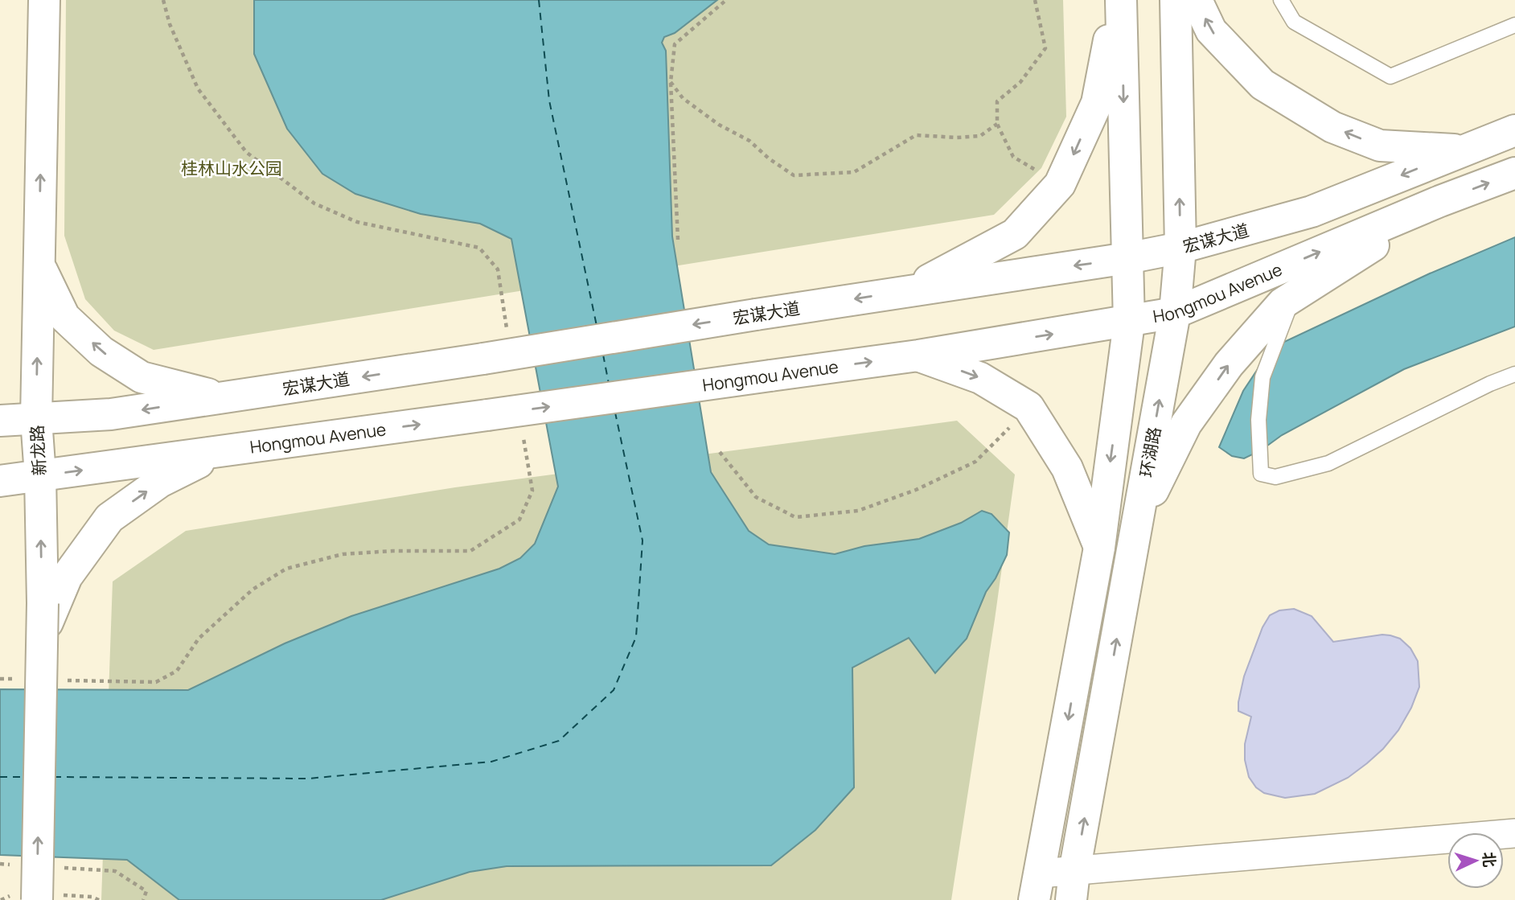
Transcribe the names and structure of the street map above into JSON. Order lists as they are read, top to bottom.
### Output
{
  "streets": {
    "main road": [
      "宏谋大道",
      "Hongmou Avenue",
      "新龙路",
      "环湖路"
    ]
  },
  "crossings": [
    ["宏谋大道", "新龙路"],
    ["宏谋大道", "环湖路"],
    ["Hongmou Avenue", "新龙路"],
    ["Hongmou Avenue", "环湖路"]
  ],
  "one_way": ["宏谋大道", "Hongmou Avenue", "新龙路"],
  "parks": ["桂林山水公园"],
  "north": "right"
}
